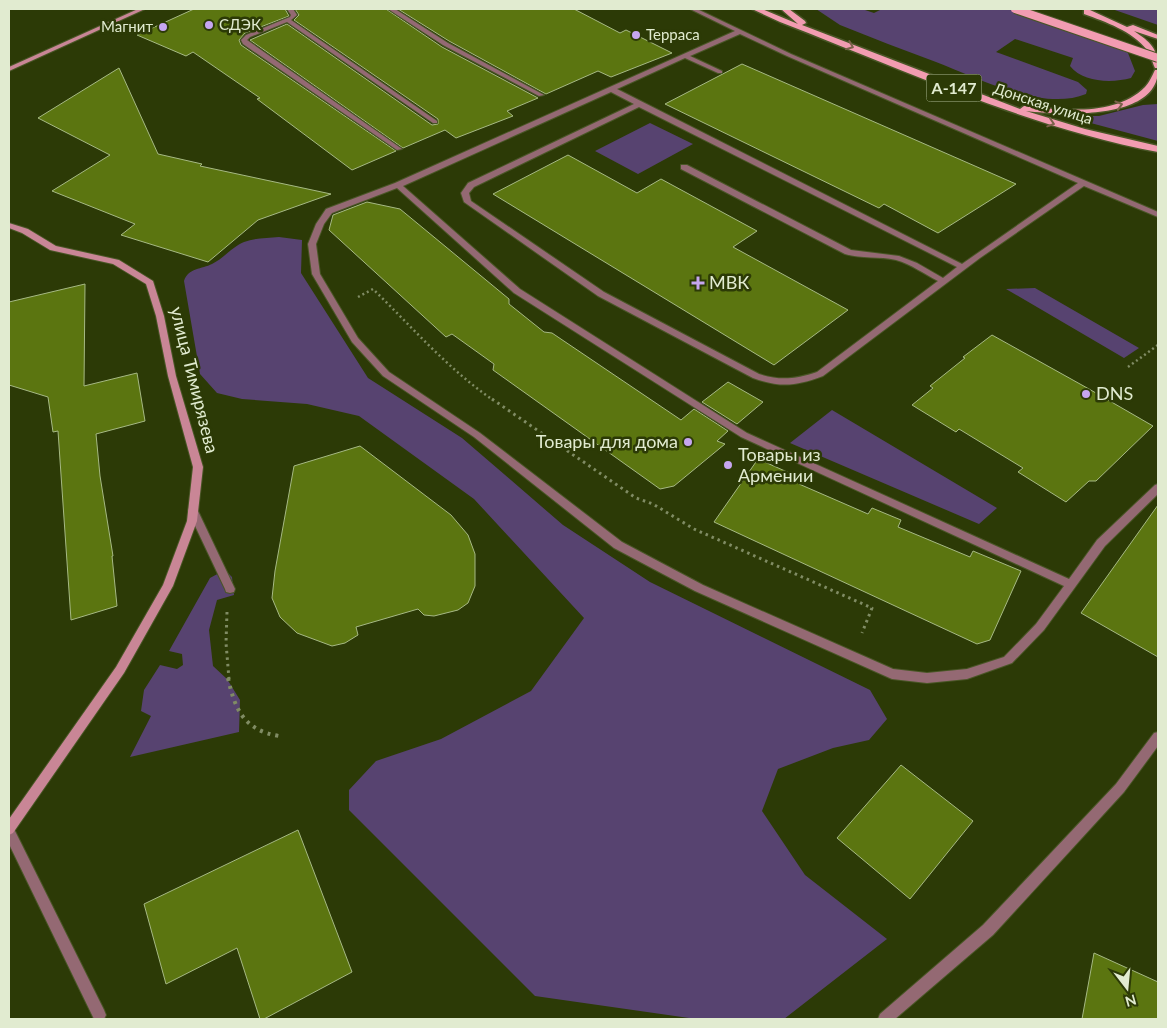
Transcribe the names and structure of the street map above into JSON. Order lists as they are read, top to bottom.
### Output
{
  "streets": {
    "main road": ["А-147", "Донская улица"],
    "street": ["улица Тимирязева"]
  },
  "crossings": [
    ["А-147", "Донская улица"]
  ],
  "places": {
    "other": [
      "СДЭК",
      "Магнит",
      "Терраса",
      "DNS",
      "Товары для дома",
      "Товары из Армении"
    ],
    "health": ["МВК"]
  },
  "north": "bottom"
}
